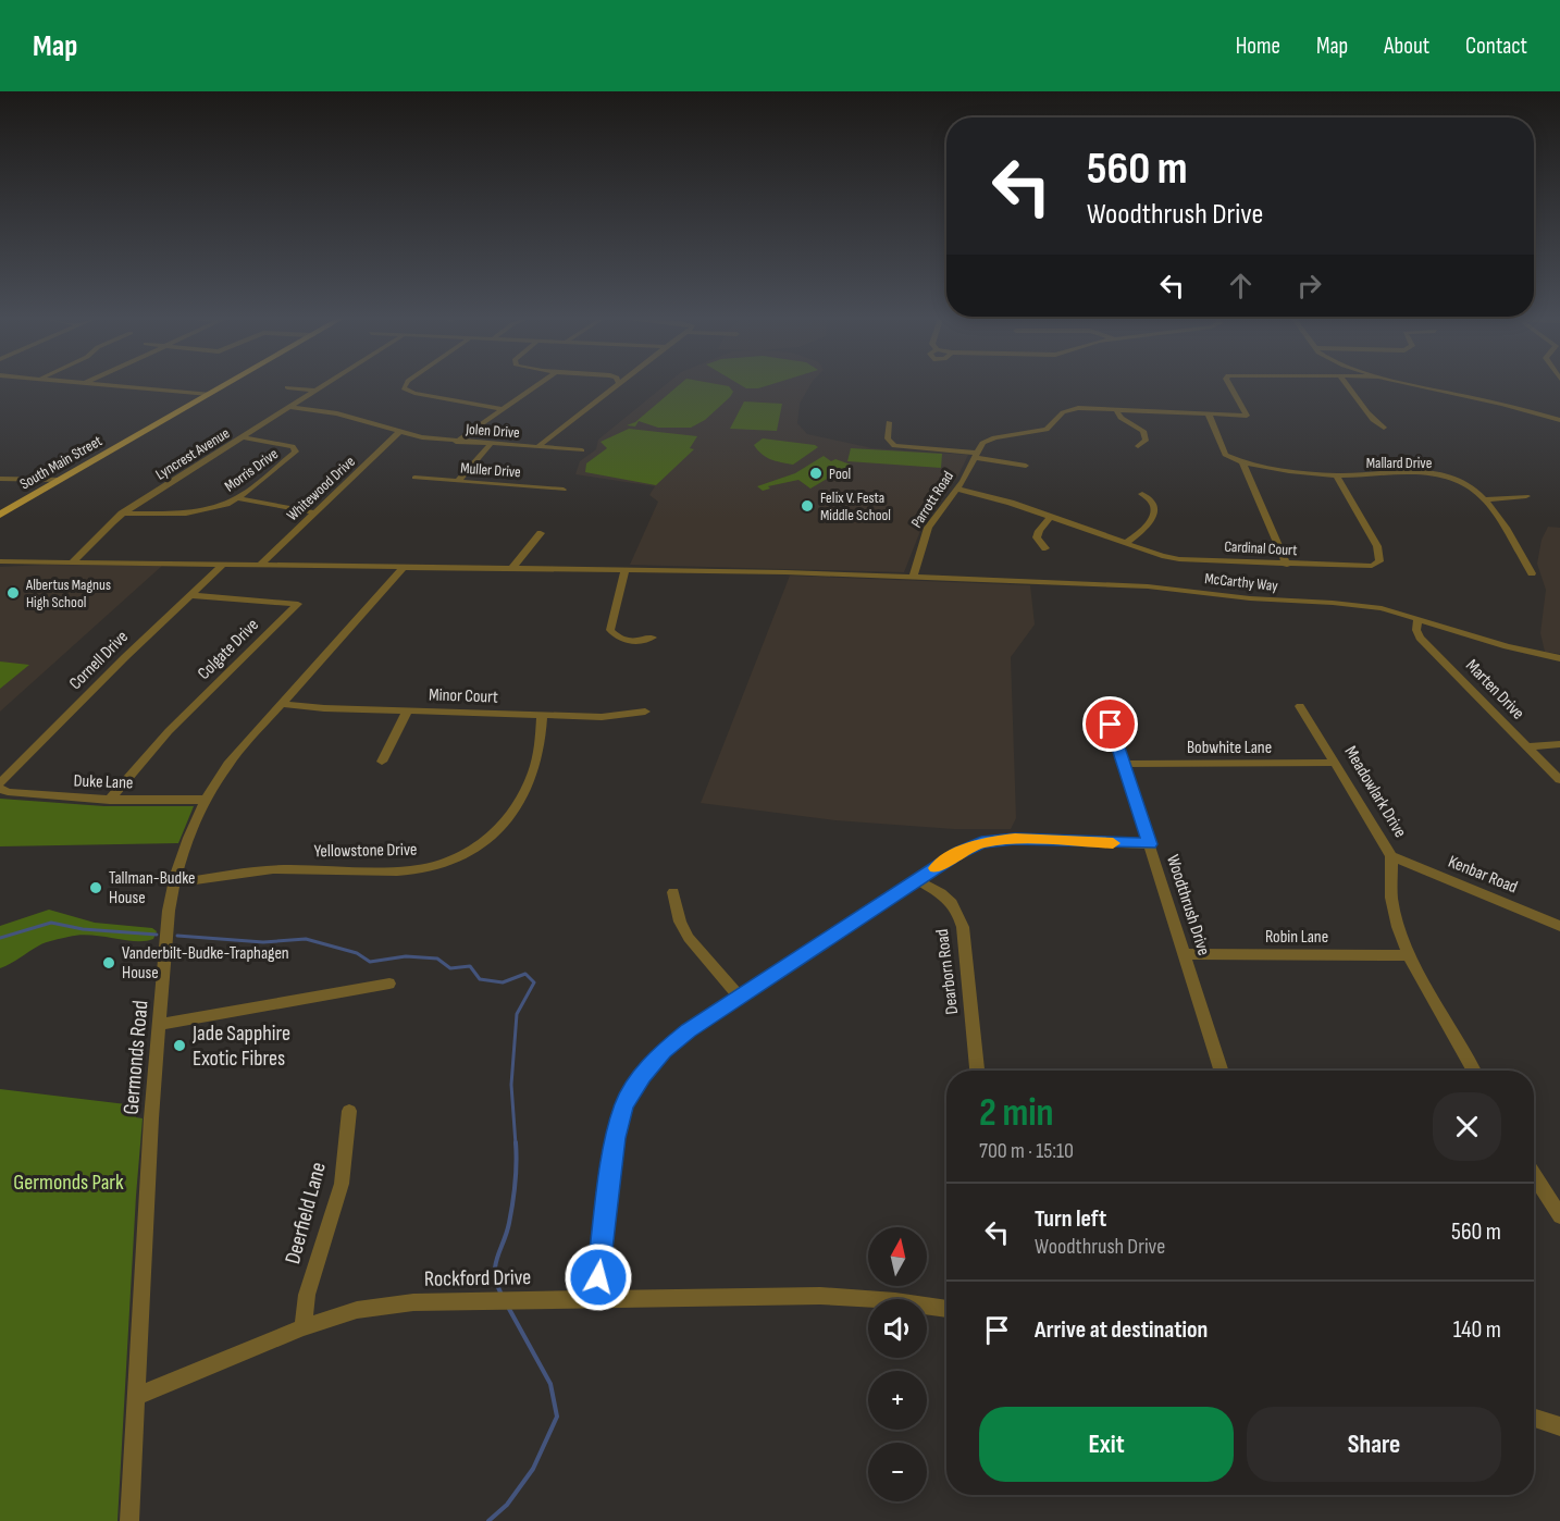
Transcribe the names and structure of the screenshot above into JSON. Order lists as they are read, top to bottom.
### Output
{
  "streets": {
    "main road": ["South Main Street"],
    "street": [
      "Jolen Drive",
      "Lyncrest Avenue",
      "Mallard Drive",
      "Morris Drive",
      "Muller Drive",
      "Whitewood Drive",
      "Parrott Road",
      "Cardinal Court",
      "McCarthy Way",
      "Colgate Drive",
      "Cornell Drive",
      "Marten Drive",
      "Minor Court",
      "Bobwhite Lane",
      "Duke Lane",
      "Meadowlark Drive",
      "Yellowstone Drive",
      "Kenbar Road",
      "Woodthrush Drive",
      "Robin Lane",
      "Dearborn Road",
      "Germonds Road",
      "Deerfield Lane",
      "Rockford Drive"
    ]
  },
  "crossings": [
    ["Jolen Drive", "Lyncrest Avenue"],
    ["Jolen Drive", "Whitewood Drive"],
    ["Lyncrest Avenue", "Morris Drive"],
    ["Mallard Drive", "Cardinal Court"],
    ["Parrott Road", "Cardinal Court"],
    ["Parrott Road", "McCarthy Way"],
    ["McCarthy Way", "Marten Drive"],
    ["Colgate Drive", "Cornell Drive"],
    ["Colgate Drive", "Duke Lane"],
    ["Minor Court", "Yellowstone Drive"],
    ["Minor Court", "Germonds Road"],
    ["Bobwhite Lane", "Meadowlark Drive"],
    ["Bobwhite Lane", "Woodthrush Drive"],
    ["Duke Lane", "Germonds Road"],
    ["Meadowlark Drive", "Kenbar Road"],
    ["Meadowlark Drive", "Robin Lane"],
    ["Yellowstone Drive", "Germonds Road"],
    ["Woodthrush Drive", "Robin Lane"],
    ["Germonds Road", "Rockford Drive"],
    ["Deerfield Lane", "Rockford Drive"]
  ],
  "parks": ["Germonds Park"],
  "places": [
    "Pool",
    "Felix V. Festa Middle School",
    "Albertus Magnus High School",
    "Tallman-Budke House",
    "Vanderbilt-Budke-Traphagen House",
    "Jade Sapphire Exotic Fibres"
  ],
  "north": "top",
  "page": {
    "header": "Map",
    "nav": [
      "Home",
      "Map",
      "About",
      "Contact"
    ],
    "turn": ["560 m", "Woodthrush Drive"],
    "heading": ["2 min", "700 m · 15:10"],
    "list": [
      {
        "name": "Turn left",
        "note": "Woodthrush Drive",
        "value": "560 m"
      },
      {
        "name": "Arrive at destination",
        "value": "140 m"
      }
    ],
    "map_buttons": ["+", "−"],
    "buttons": ["Exit", "Share"]
  }
}
